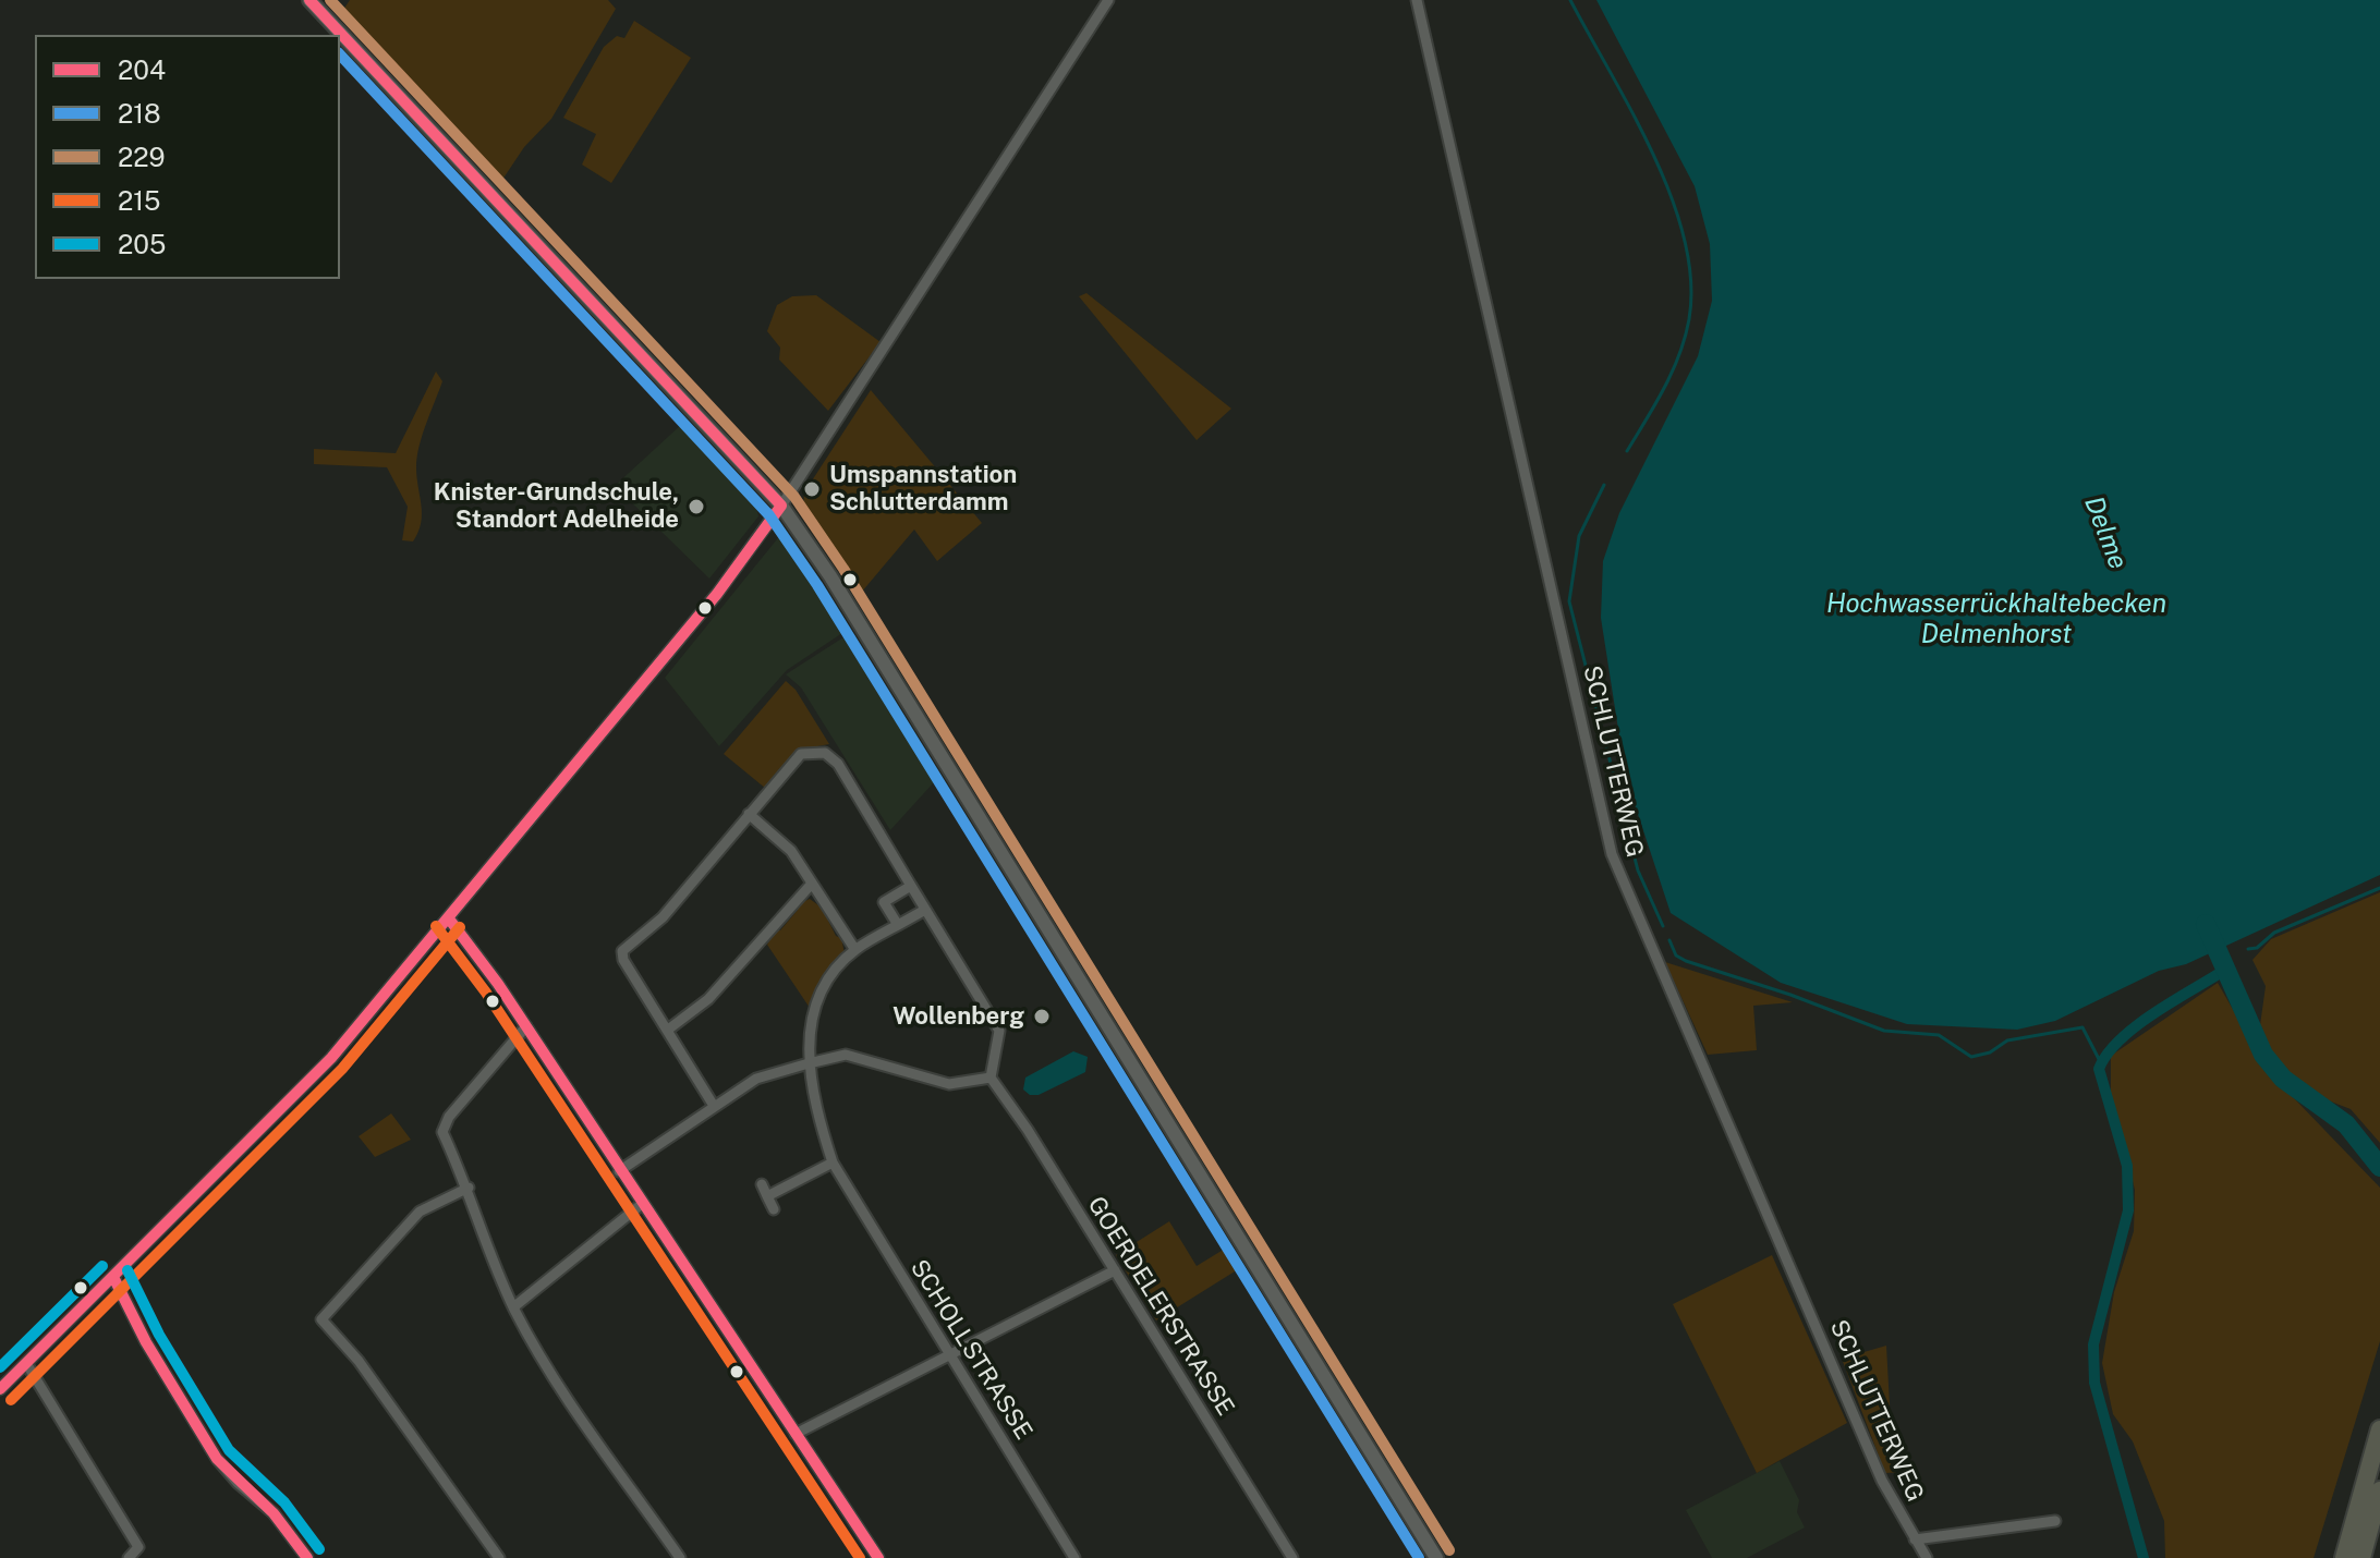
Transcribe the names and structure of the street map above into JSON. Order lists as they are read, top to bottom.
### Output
{
  "streets": {
    "street": ["SCHLUTTERWEG", "GOERDELERSTRASSE", "SCHOLLSTRASSE"]
  },
  "water": ["Delme", "Hochwasserrückhaltebecken Delmenhorst"],
  "places": ["Umspannstation Schlutterdamm", "Knister-Grundschule, Standort Adelheide", "Wollenberg"],
  "lines": [
    "transit line 204",
    "transit line 229",
    "transit line 218",
    "transit line 215",
    "transit line 205"
  ],
  "legend": [
    "204",
    "218",
    "229",
    "215",
    "205"
  ]
}
